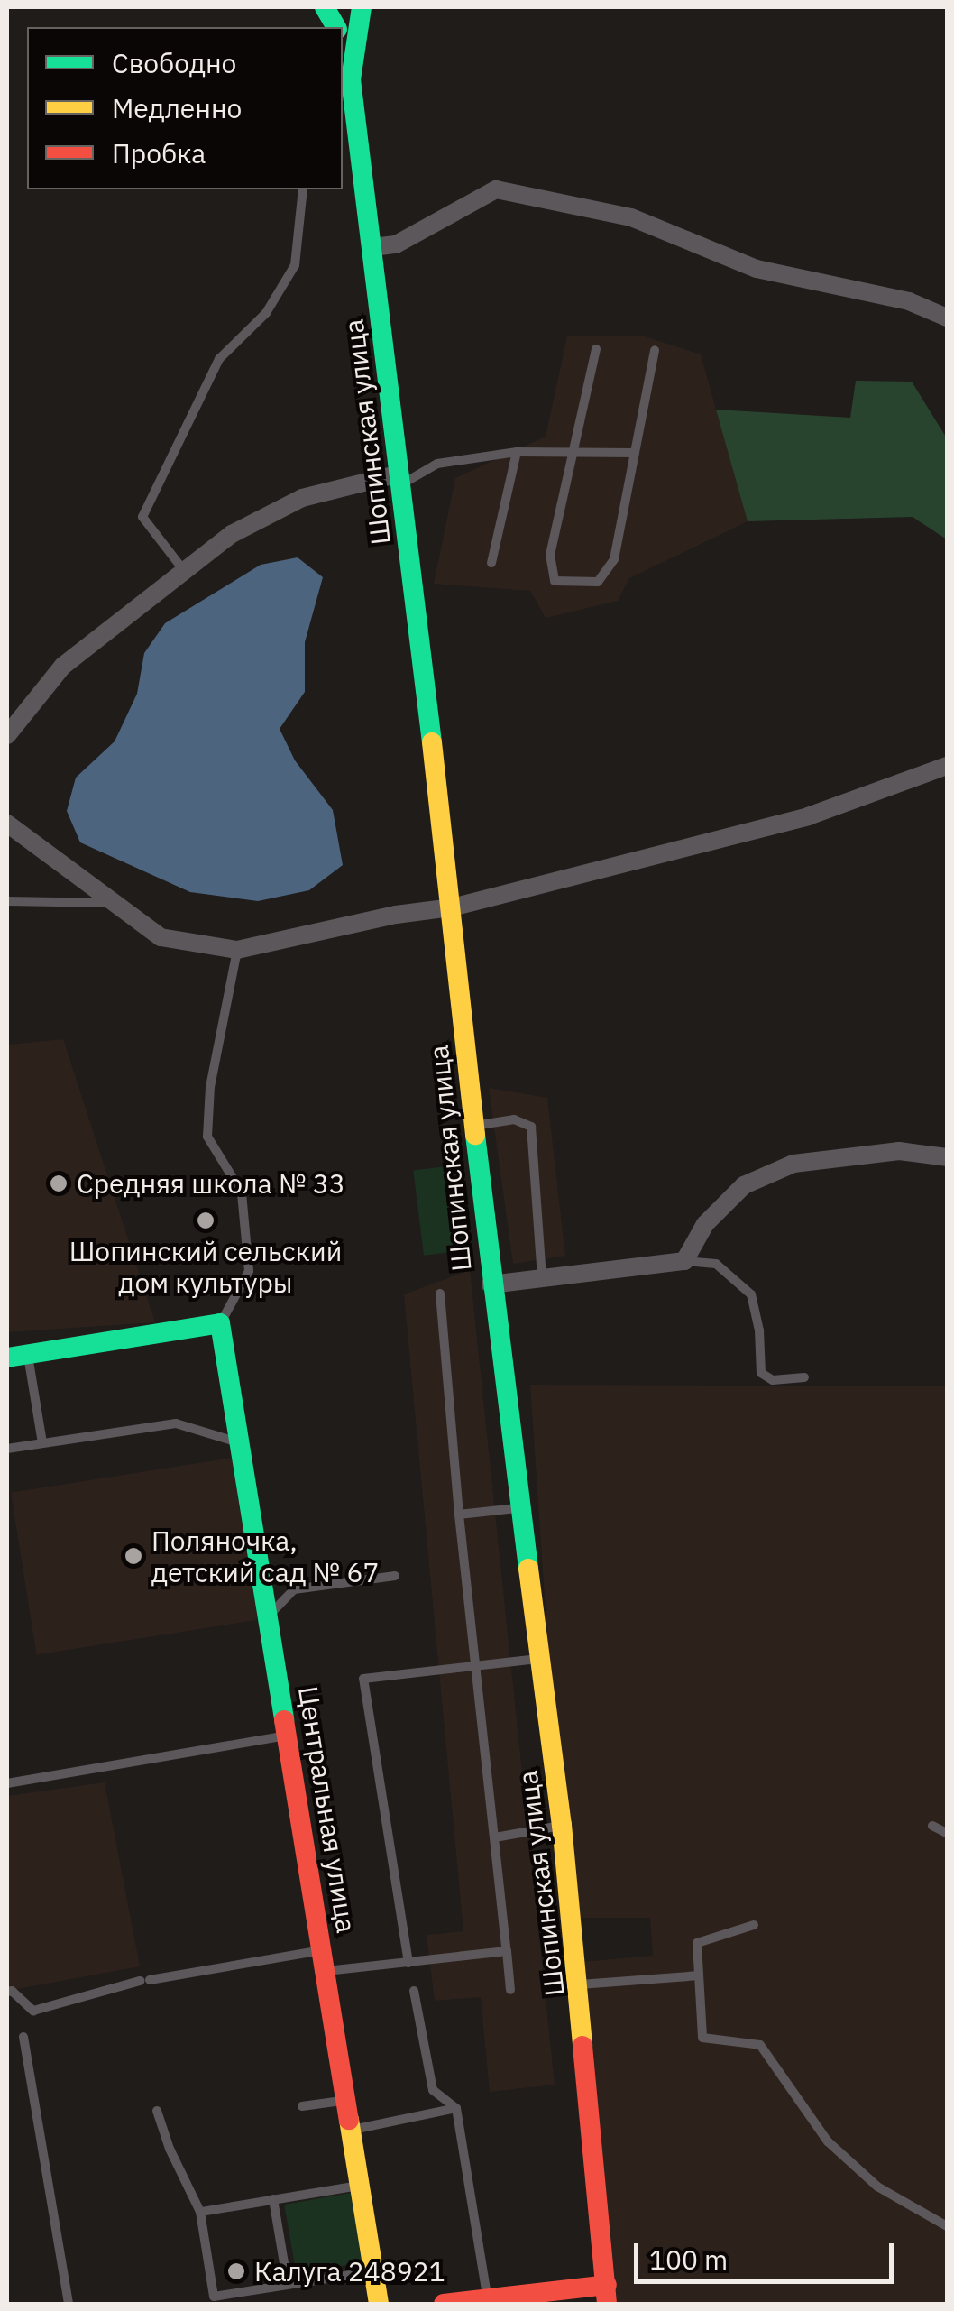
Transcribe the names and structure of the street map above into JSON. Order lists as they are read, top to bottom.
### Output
{
  "streets": {
    "street": ["Шопинская улица", "Центральная улица"]
  },
  "places": [
    "Средняя школа № 33",
    "Шопинский сельский дом культуры",
    "Поляночка, детский сад № 67",
    "Калуга 248921"
  ],
  "legend": ["Свободно", "Медленно", "Пробка"],
  "scale_bar": "100 m"
}
